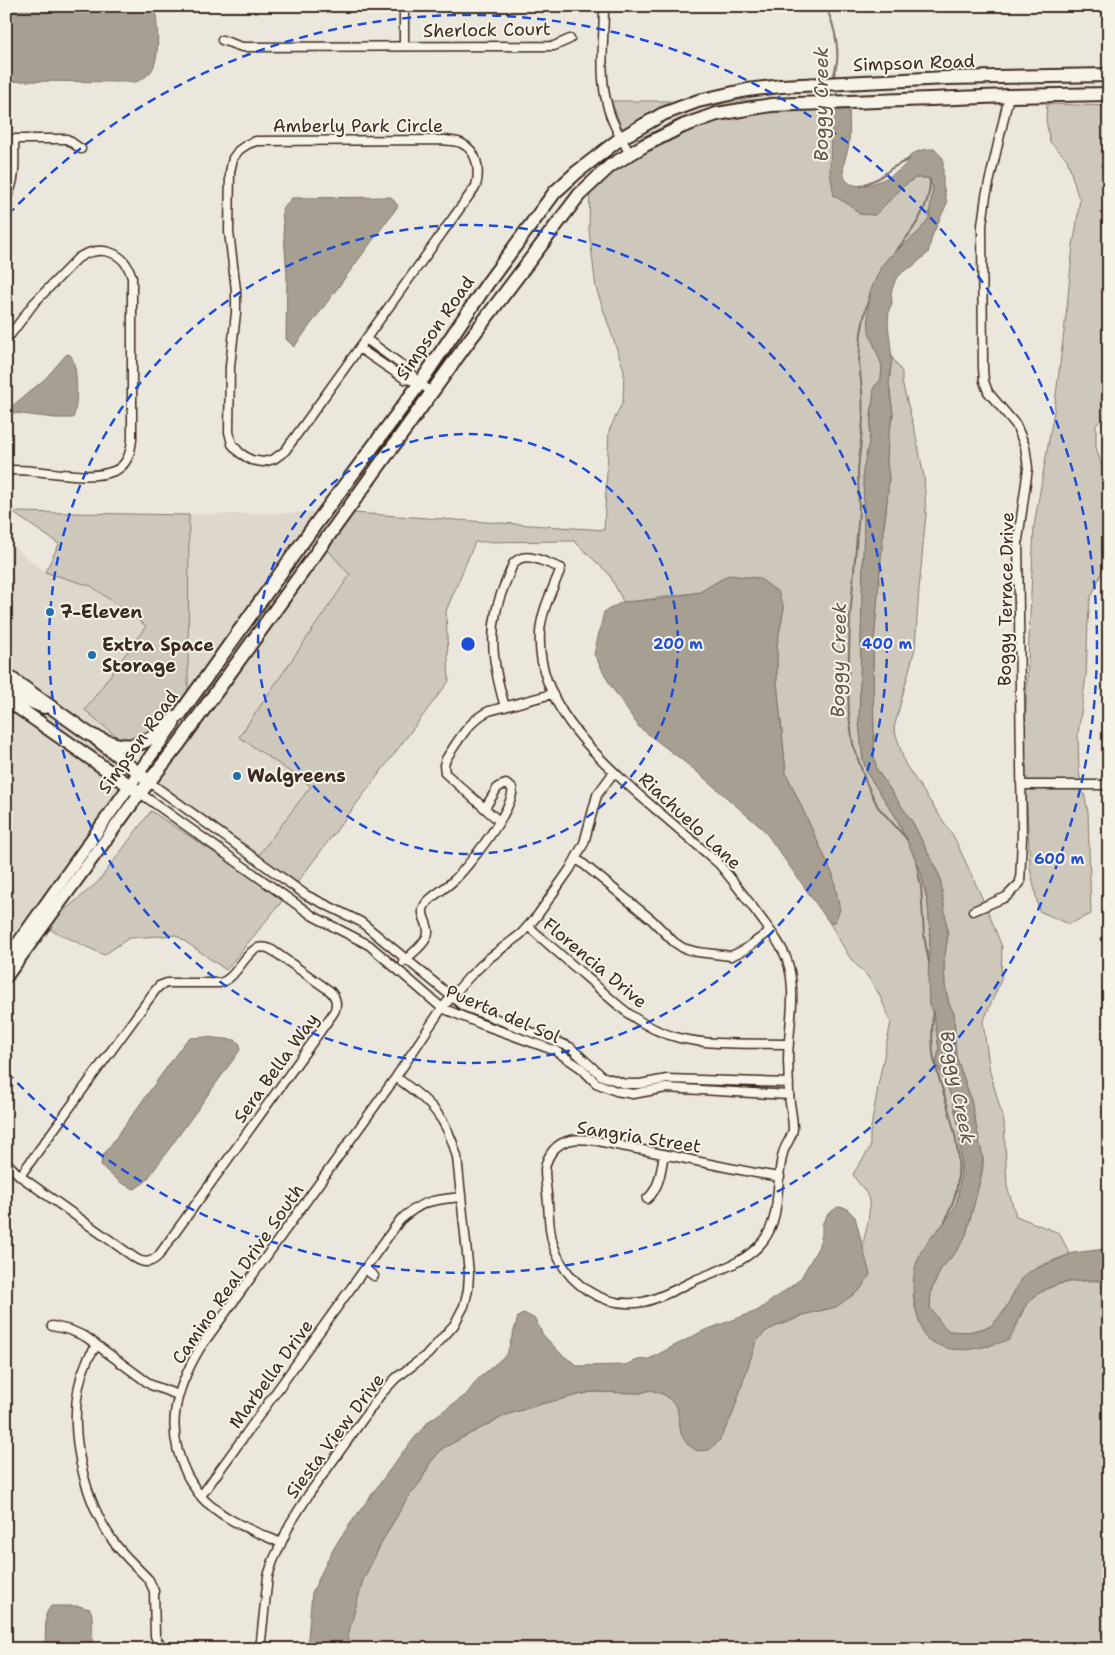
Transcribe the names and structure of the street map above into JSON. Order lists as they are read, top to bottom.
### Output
{
  "streets": {
    "main road": ["Simpson Road"],
    "street": [
      "Sherlock Court",
      "Amberly Park Circle",
      "Boggy Terrace Drive",
      "Riachuelo Lane",
      "Florencia Drive",
      "Puerta del Sol",
      "Sera Bella Way",
      "Sangria Street",
      "Camino Real Drive South",
      "Marbella Drive",
      "Siesta View Drive"
    ]
  },
  "crossings": [
    ["Simpson Road", "Boggy Terrace Drive"],
    ["Simpson Road", "Puerta del Sol"],
    ["Riachuelo Lane", "Florencia Drive"],
    ["Riachuelo Lane", "Puerta del Sol"],
    ["Riachuelo Lane", "Sangria Street"],
    ["Riachuelo Lane", "Camino Real Drive South"],
    ["Florencia Drive", "Camino Real Drive South"],
    ["Puerta del Sol", "Camino Real Drive South"],
    ["Camino Real Drive South", "Marbella Drive"],
    ["Camino Real Drive South", "Siesta View Drive"],
    ["Marbella Drive", "Siesta View Drive"]
  ],
  "water": ["Boggy Creek"],
  "places": ["7-Eleven", "Extra Space Storage", "Walgreens"],
  "rings": ["200 m", "400 m", "600 m"]
}
